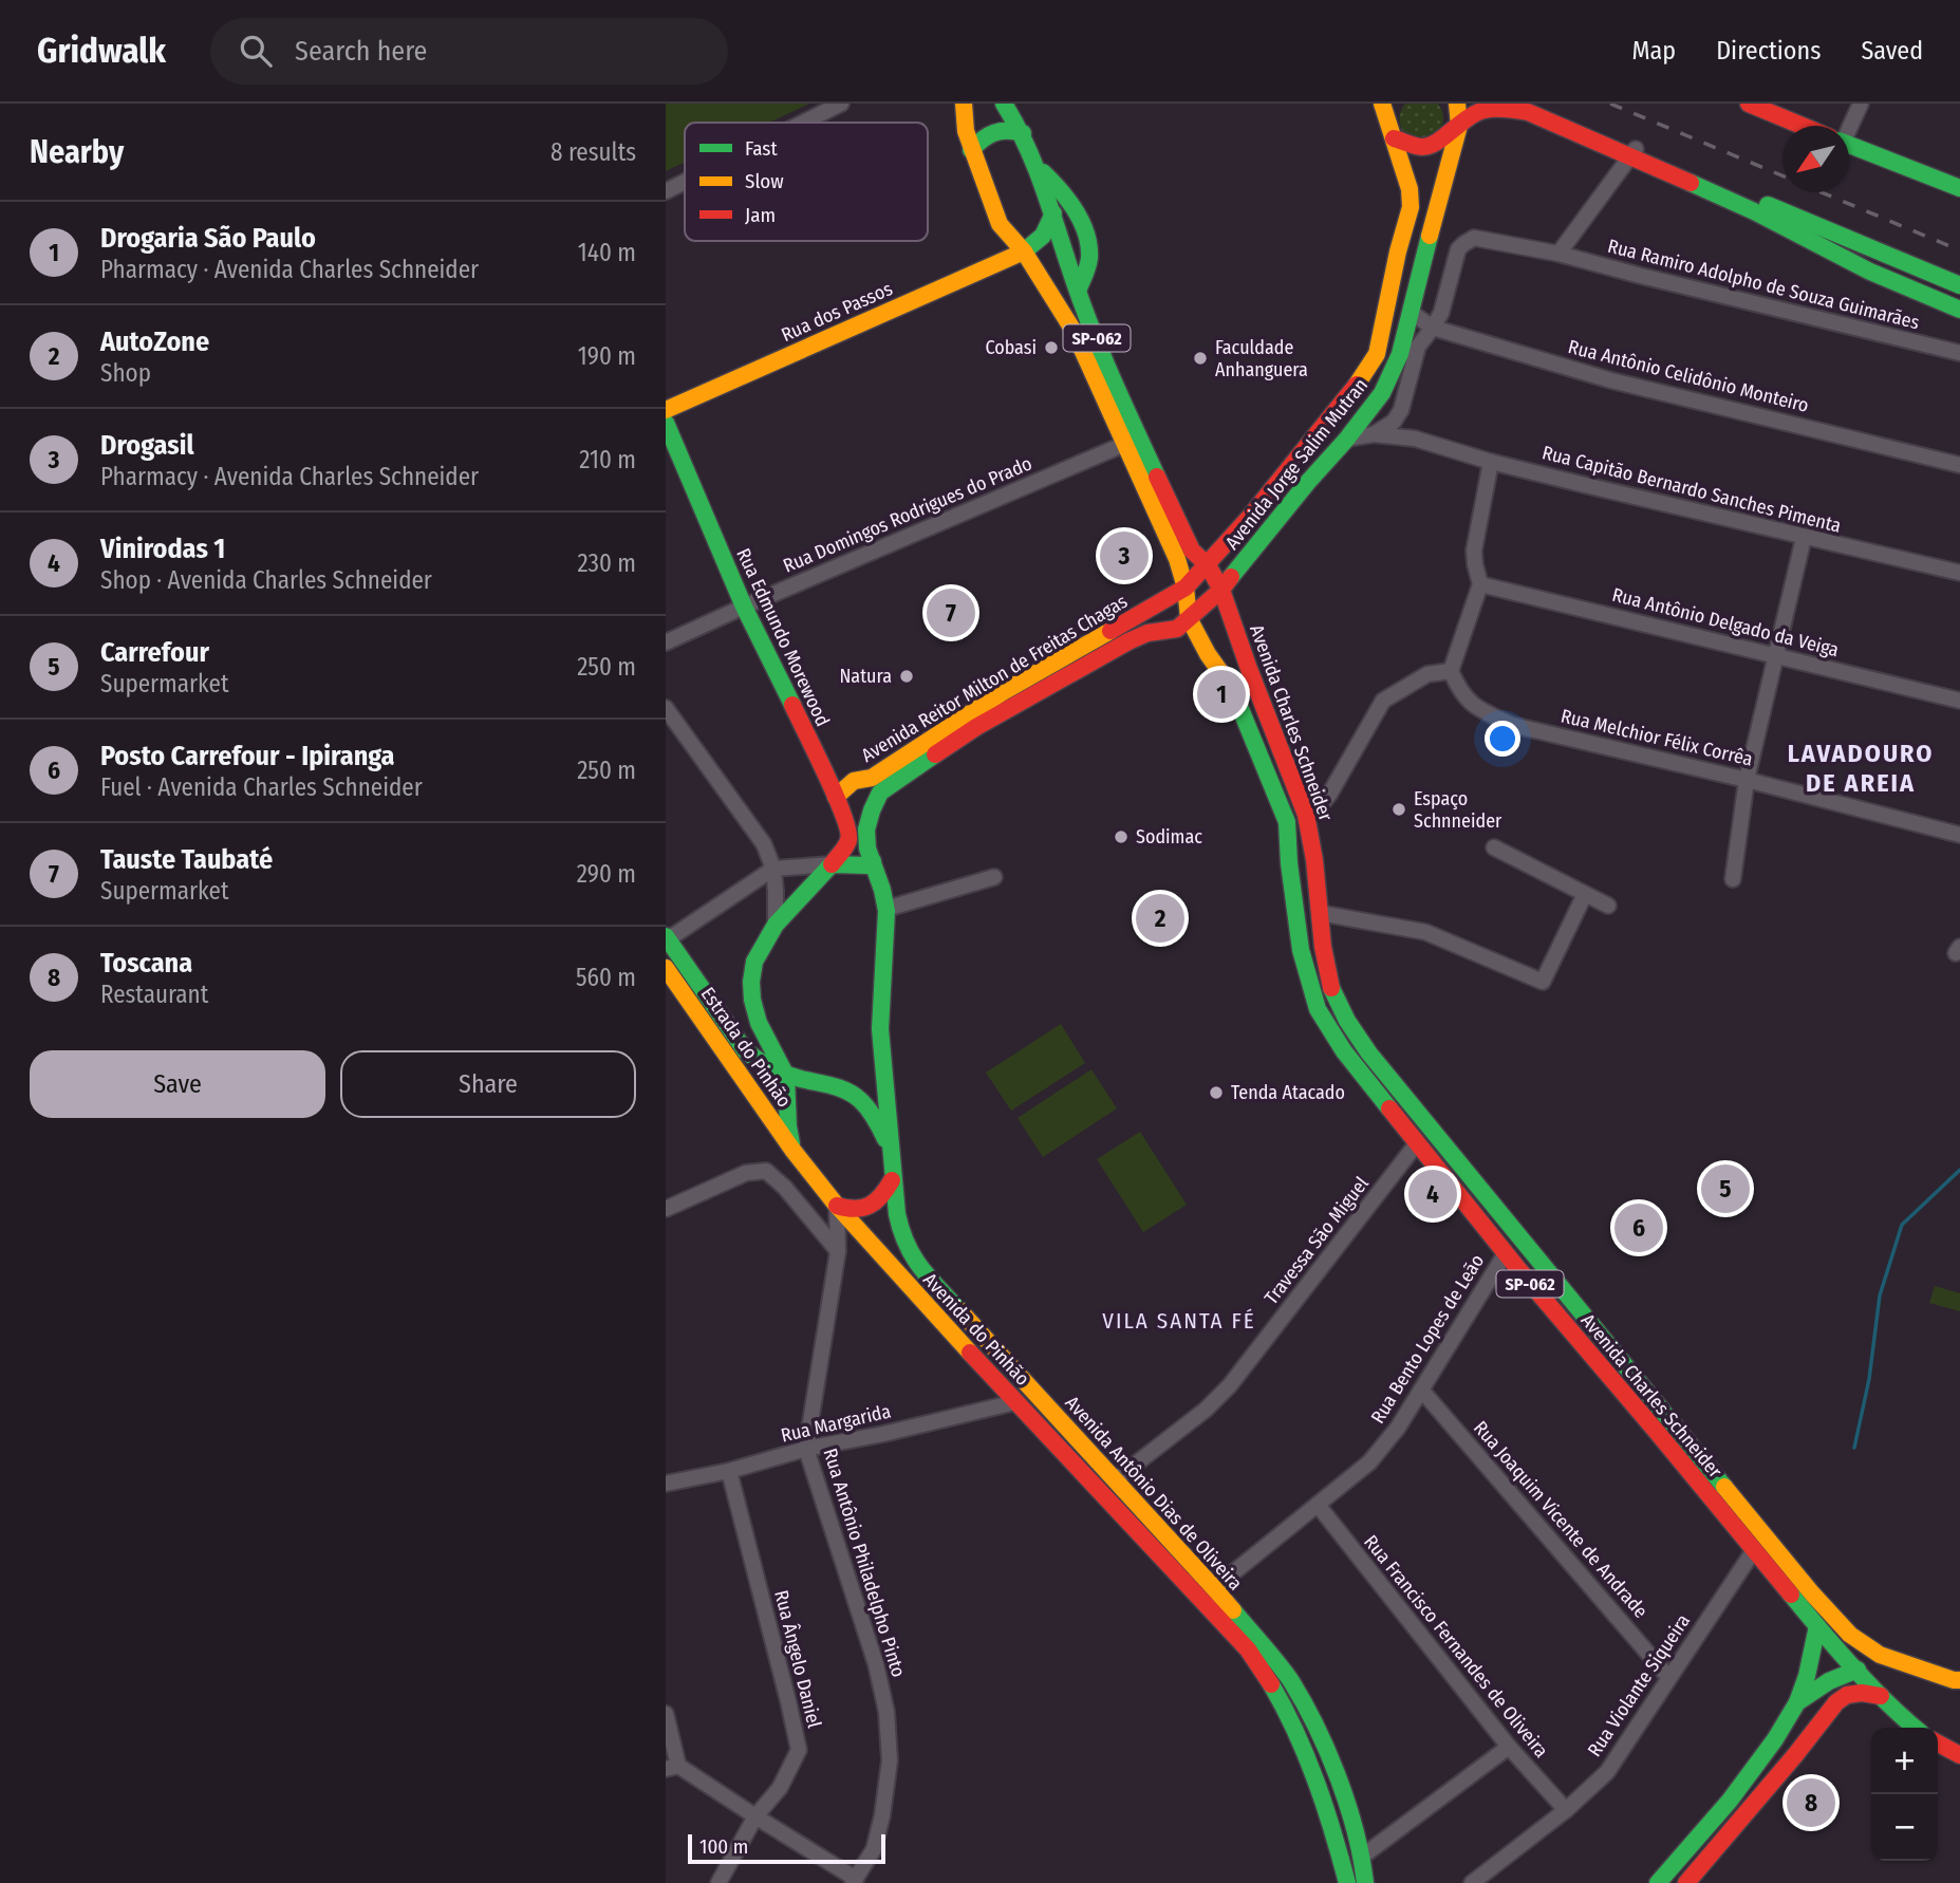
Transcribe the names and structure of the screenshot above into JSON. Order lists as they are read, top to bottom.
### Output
{
  "streets": {
    "street": [
      "Rua Ramiro Adolpho de Souza Guimarães",
      "Rua dos Passos",
      "SP-062",
      "Rua Antônio Celidônio Monteiro",
      "Avenida Jorge Salim Mutran",
      "Rua Capitão Bernardo Sanches Pimenta",
      "Rua Domingos Rodrigues do Prado",
      "Rua Antônio Delgado da Veiga",
      "Rua Edmundo Morewood",
      "Avenida Reitor Milton de Freitas Chagas",
      "Avenida Charles Schneider",
      "Rua Melchior Félix Corrêa",
      "Estrada do Pinhão",
      "Travessa São Miguel",
      "Avenida do Pinhão",
      "Rua Bento Lopes de Leão",
      "Rua Margarida",
      "Avenida Antônio Dias de Oliveira",
      "Rua Joaquim Vicente de Andrade",
      "Rua Antônio Philadelpho Pinto",
      "Rua Francisco Fernandes de Oliveira",
      "Rua Ângelo Daniel",
      "Rua Violante Siqueira"
    ]
  },
  "crossings": [
    ["Rua Ramiro Adolpho de Souza Guimarães", "Rua Antônio Celidônio Monteiro"],
    ["Rua dos Passos", "Avenida Charles Schneider"],
    ["SP-062", "Avenida Charles Schneider"],
    ["Rua Antônio Celidônio Monteiro", "Avenida Jorge Salim Mutran"],
    ["Avenida Jorge Salim Mutran", "Rua Capitão Bernardo Sanches Pimenta"],
    ["Avenida Jorge Salim Mutran", "Avenida Reitor Milton de Freitas Chagas"],
    ["Avenida Jorge Salim Mutran", "Avenida Charles Schneider"],
    ["Rua Domingos Rodrigues do Prado", "Rua Edmundo Morewood"],
    ["Rua Domingos Rodrigues do Prado", "Avenida Charles Schneider"],
    ["Rua Edmundo Morewood", "Avenida Reitor Milton de Freitas Chagas"],
    ["Avenida Reitor Milton de Freitas Chagas", "Avenida Charles Schneider"],
    ["Avenida Charles Schneider", "Travessa São Miguel"],
    ["Avenida Charles Schneider", "Rua Bento Lopes de Leão"],
    ["Avenida Charles Schneider", "Rua Violante Siqueira"],
    ["Estrada do Pinhão", "Avenida do Pinhão"],
    ["Estrada do Pinhão", "Avenida Antônio Dias de Oliveira"],
    ["Estrada do Pinhão", "Rua Antônio Philadelpho Pinto"],
    ["Travessa São Miguel", "Avenida Antônio Dias de Oliveira"],
    ["Avenida do Pinhão", "Rua Margarida"],
    ["Avenida do Pinhão", "Avenida Antônio Dias de Oliveira"],
    ["Avenida do Pinhão", "Rua Antônio Philadelpho Pinto"],
    ["Rua Bento Lopes de Leão", "Avenida Antônio Dias de Oliveira"],
    ["Rua Bento Lopes de Leão", "Rua Joaquim Vicente de Andrade"],
    ["Rua Bento Lopes de Leão", "Rua Francisco Fernandes de Oliveira"],
    ["Rua Margarida", "Rua Antônio Philadelpho Pinto"],
    ["Rua Margarida", "Rua Ângelo Daniel"],
    ["Avenida Antônio Dias de Oliveira", "Rua Antônio Philadelpho Pinto"],
    ["Rua Joaquim Vicente de Andrade", "Rua Violante Siqueira"],
    ["Rua Francisco Fernandes de Oliveira", "Rua Violante Siqueira"]
  ],
  "districts": ["LAVADOURO DE AREIA", "VILA SANTA FÉ"],
  "places": [
    "Cobasi",
    "Faculdade Anhanguera",
    "Natura",
    "Espaço Schnneider",
    "Sodimac",
    "Tenda Atacado"
  ],
  "legend": ["Fast", "Slow", "Jam"],
  "scale_bar": "100 m",
  "north": "bottom left",
  "page": {
    "header": "Gridwalk",
    "search": "Search here",
    "nav": ["Map", "Directions", "Saved"],
    "heading": ["Nearby", "8 results"],
    "list": [
      {
        "mark": "1",
        "name": "Drogaria São Paulo",
        "note": "Pharmacy · Avenida Charles Schneider",
        "value": "140 m"
      },
      {
        "mark": "2",
        "name": "AutoZone",
        "note": "Shop",
        "value": "190 m"
      },
      {
        "mark": "3",
        "name": "Drogasil",
        "note": "Pharmacy · Avenida Charles Schneider",
        "value": "210 m"
      },
      {
        "mark": "4",
        "name": "Vinirodas 1",
        "note": "Shop · Avenida Charles Schneider",
        "value": "230 m"
      },
      {
        "mark": "5",
        "name": "Carrefour",
        "note": "Supermarket",
        "value": "250 m"
      },
      {
        "mark": "6",
        "name": "Posto Carrefour - Ipiranga",
        "note": "Fuel · Avenida Charles Schneider",
        "value": "250 m"
      },
      {
        "mark": "7",
        "name": "Tauste Taubaté",
        "note": "Supermarket",
        "value": "290 m"
      },
      {
        "mark": "8",
        "name": "Toscana",
        "note": "Restaurant",
        "value": "560 m"
      }
    ],
    "pins": [
      "3",
      "7",
      "1",
      "2",
      "5",
      "4",
      "6",
      "8"
    ],
    "buttons": ["Save", "Share"],
    "map_buttons": ["+", "−"],
    "scale": "100 m"
  }
}
